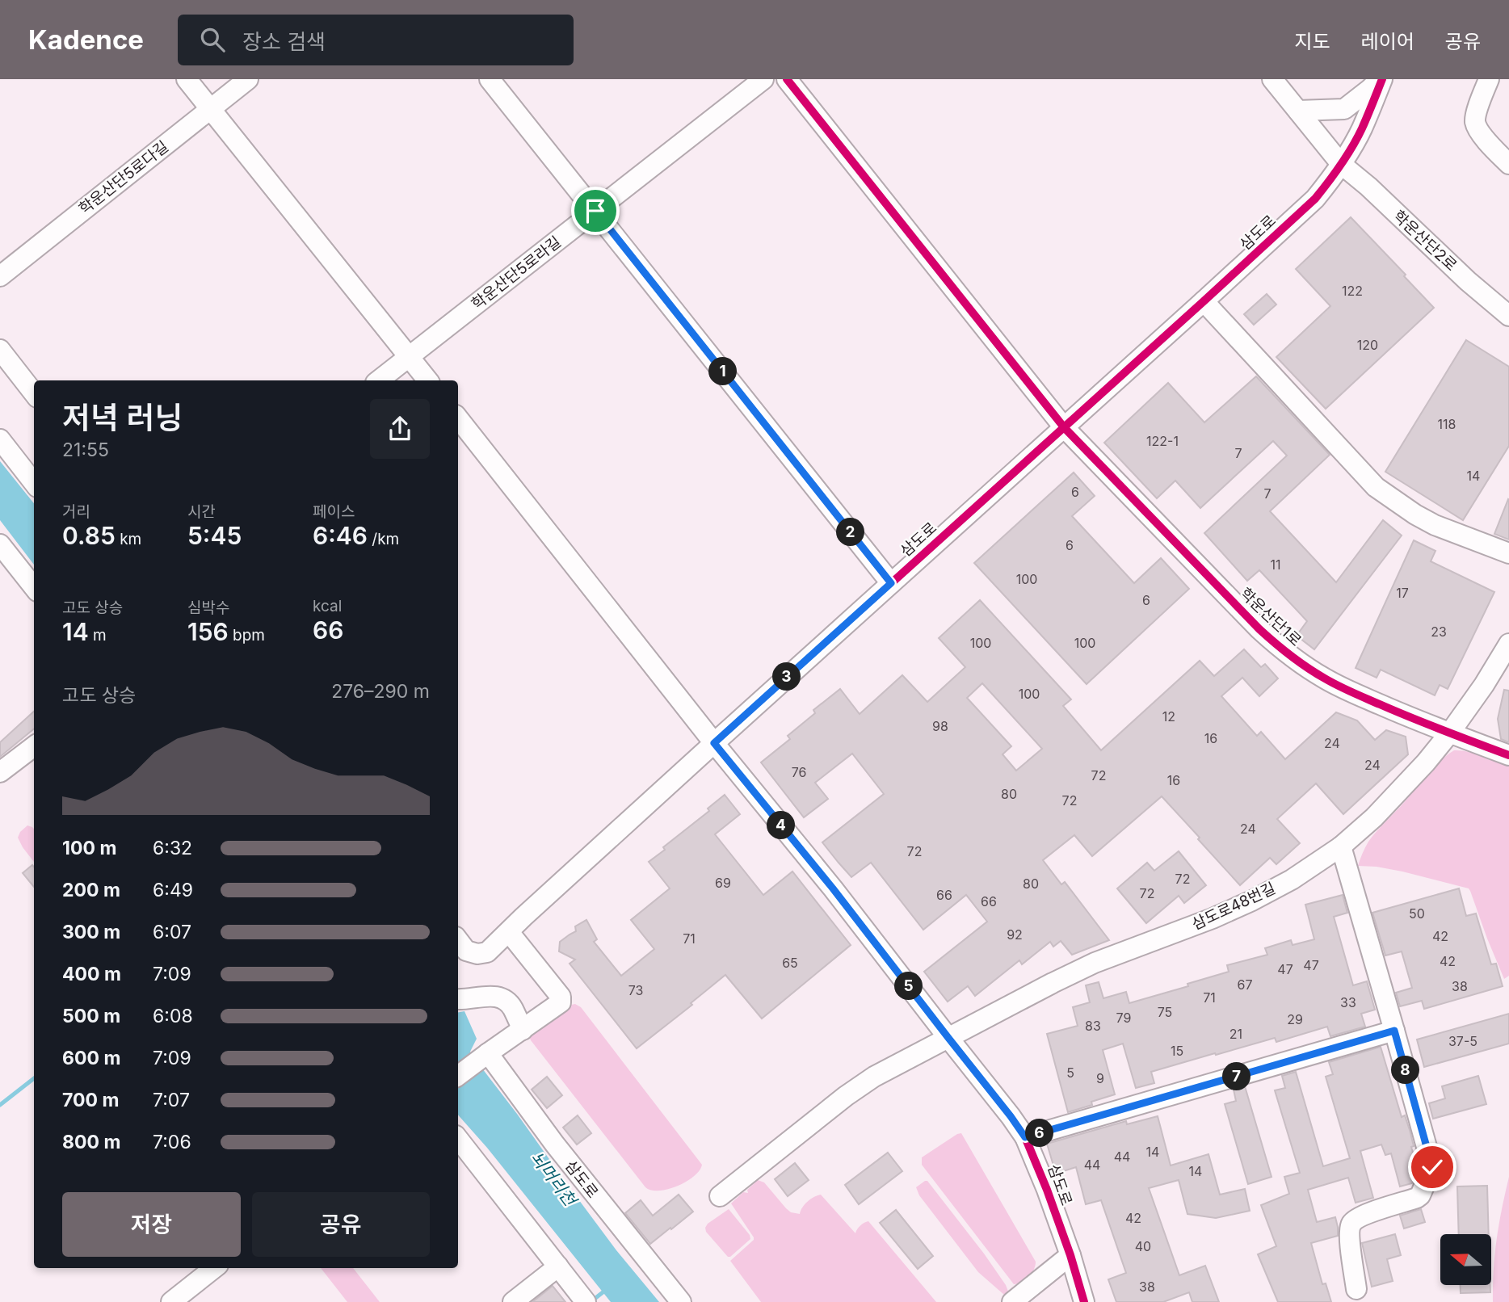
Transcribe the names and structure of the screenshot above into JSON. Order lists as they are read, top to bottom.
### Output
{
  "streets": {
    "street": [
      "학운산단5로다길",
      "삼도로",
      "학운산단2로",
      "학운산단5로라길",
      "학운산단1로",
      "삼도로48번길"
    ]
  },
  "crossings": [
    ["삼도로", "학운산단2로"],
    ["삼도로", "학운산단1로"],
    ["삼도로", "삼도로48번길"],
    ["학운산단1로", "삼도로48번길"]
  ],
  "water": ["뇌머리천"],
  "house_numbers": [
    "122",
    "120",
    "118",
    "122-1",
    "7",
    "14",
    "6",
    "7",
    "6",
    "11",
    "100",
    "17",
    "6",
    "23",
    "100",
    "100",
    "100",
    "12",
    "98",
    "16",
    "24",
    "24",
    "76",
    "72",
    "16",
    "80",
    "72",
    "24",
    "72",
    "72",
    "69",
    "80",
    "72",
    "66",
    "66",
    "50",
    "92",
    "42",
    "71",
    "42",
    "65",
    "47",
    "47",
    "67",
    "38",
    "73",
    "71",
    "33",
    "75",
    "79",
    "29",
    "83",
    "21",
    "37-5",
    "15",
    "5",
    "9",
    "14",
    "44",
    "44",
    "14",
    "42",
    "40",
    "38"
  ],
  "north": "left",
  "page": {
    "header": "Kadence",
    "search": "장소 검색",
    "nav": ["지도", "레이어", "공유"],
    "pins": [
      "1",
      "2",
      "3",
      "4",
      "5",
      "8",
      "7",
      "6"
    ],
    "heading": ["저녁 러닝", "21:55"],
    "stats": [
      ["거리", "0.85 km"],
      ["시간", "5:45"],
      ["페이스", "6:46 /km"],
      ["고도 상승", "14 m"],
      ["심박수", "156 bpm"],
      ["kcal", "66"]
    ],
    "chart": ["고도 상승", "276–290 m"],
    "list": [
      {
        "name": "100 m",
        "note": "6:32"
      },
      {
        "name": "200 m",
        "note": "6:49"
      },
      {
        "name": "300 m",
        "note": "6:07"
      },
      {
        "name": "400 m",
        "note": "7:09"
      },
      {
        "name": "500 m",
        "note": "6:08"
      },
      {
        "name": "600 m",
        "note": "7:09"
      },
      {
        "name": "700 m",
        "note": "7:07"
      },
      {
        "name": "800 m",
        "note": "7:06"
      }
    ],
    "buttons": ["저장", "공유"]
  }
}
